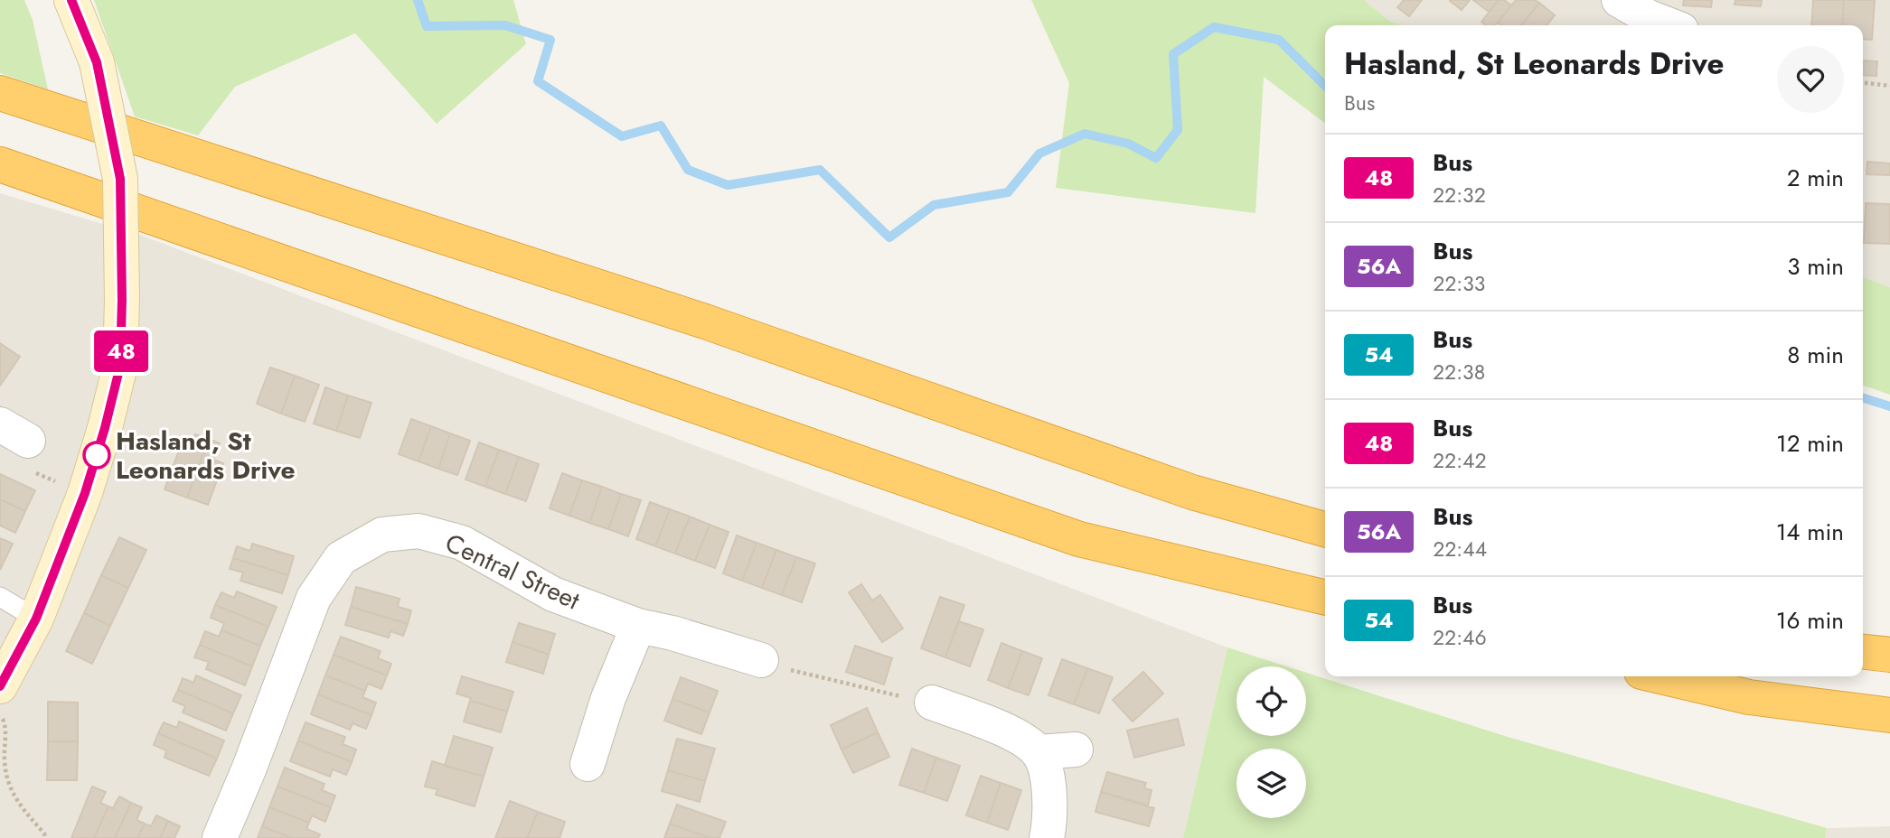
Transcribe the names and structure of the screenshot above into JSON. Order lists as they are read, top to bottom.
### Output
{
  "streets": {
    "street": ["Central Street"]
  },
  "places": ["Hasland, St Leonards Drive"],
  "lines": ["bus line 48"],
  "page": {
    "on_map": "48",
    "heading": ["Hasland, St Leonards Drive", "Bus"],
    "list": [
      {
        "mark": "48",
        "name": "Bus",
        "note": "22:32",
        "value": "2 min"
      },
      {
        "mark": "56A",
        "name": "Bus",
        "note": "22:33",
        "value": "3 min"
      },
      {
        "mark": "54",
        "name": "Bus",
        "note": "22:38",
        "value": "8 min"
      },
      {
        "mark": "48",
        "name": "Bus",
        "note": "22:42",
        "value": "12 min"
      },
      {
        "mark": "56A",
        "name": "Bus",
        "note": "22:44",
        "value": "14 min"
      },
      {
        "mark": "54",
        "name": "Bus",
        "note": "22:46",
        "value": "16 min"
      }
    ]
  }
}
